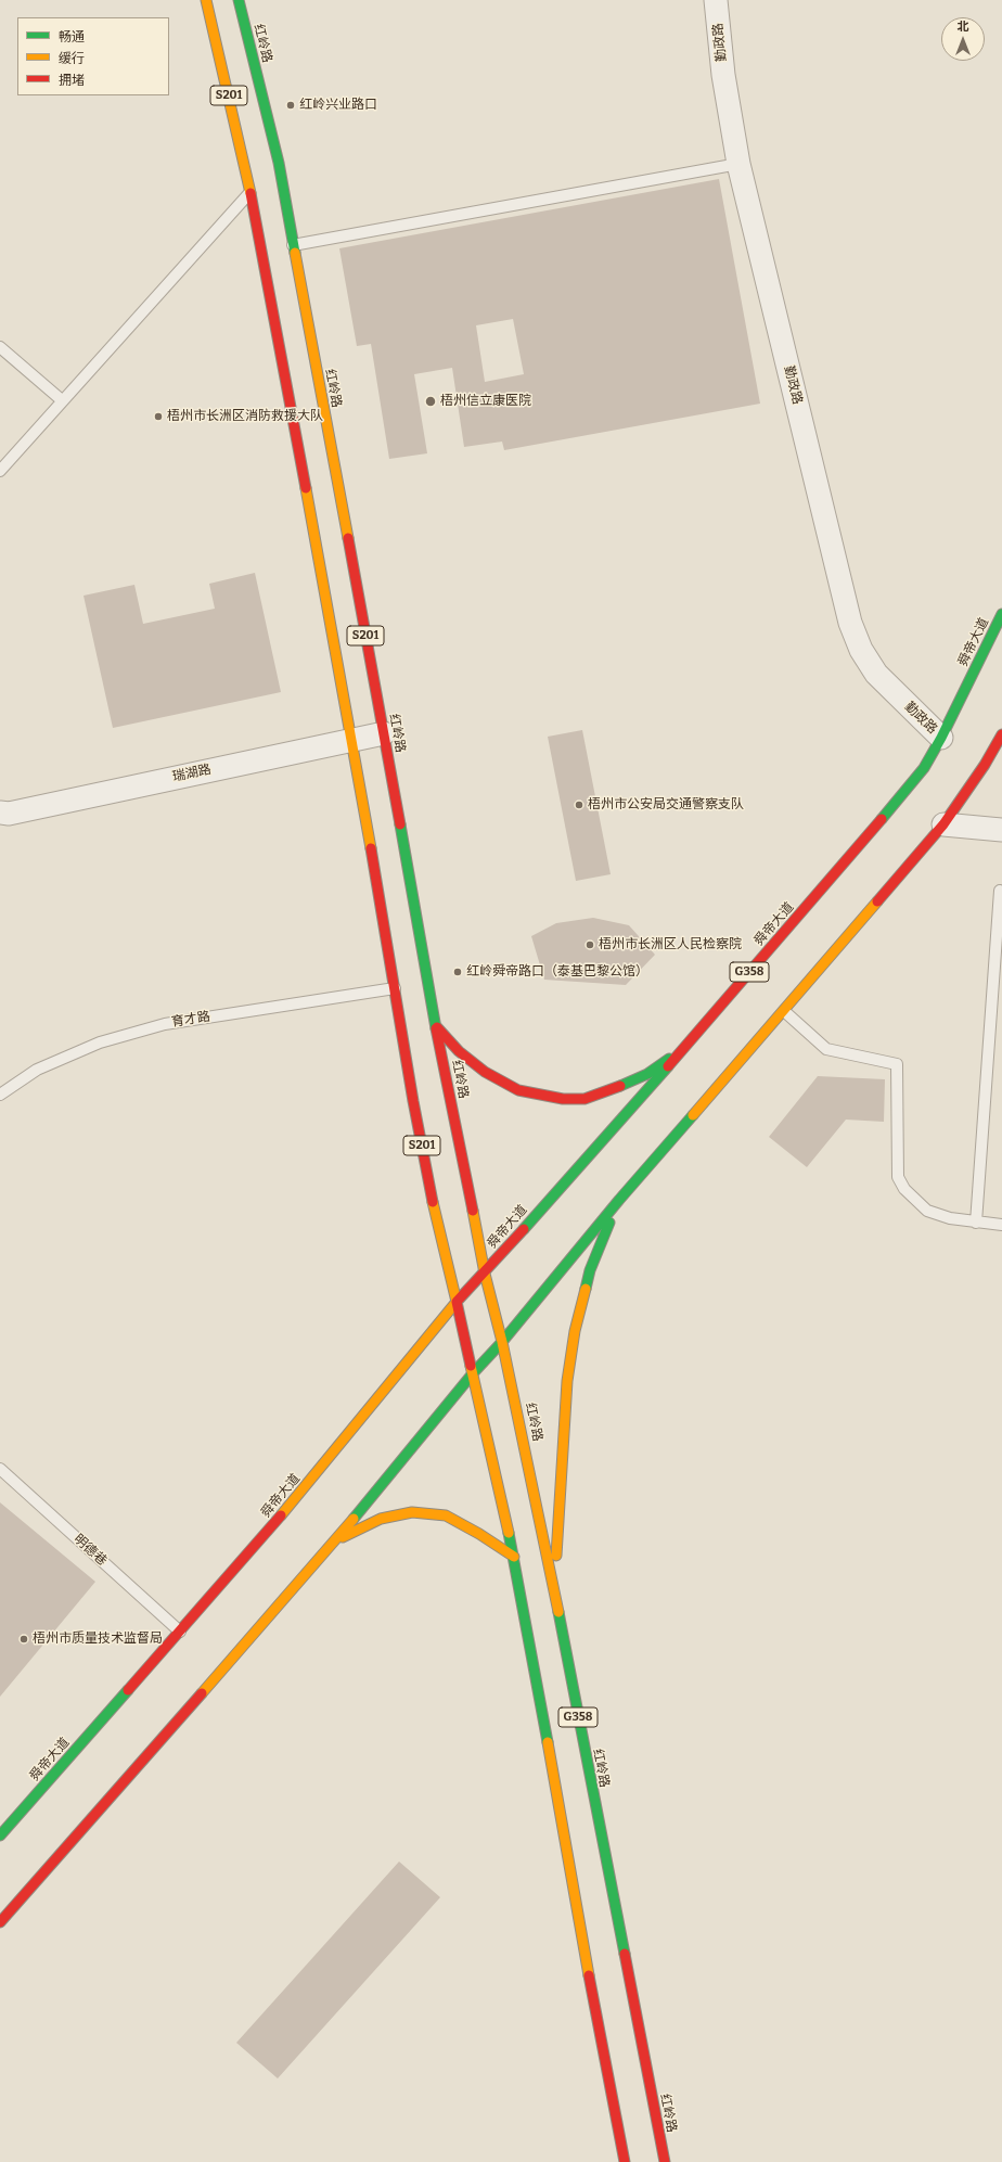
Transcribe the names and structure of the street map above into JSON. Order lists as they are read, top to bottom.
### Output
{
  "streets": {
    "main road": [
      "红岭路",
      "S201",
      "舜帝大道",
      "G358"
    ],
    "street": ["勤政路", "瑞湖路"],
    "lane": ["育才路", "明德巷"]
  },
  "crossings": [
    ["勤政路", "舜帝大道"],
    ["红岭路", "舜帝大道"],
    ["红岭路", "瑞湖路"],
    ["S201", "舜帝大道"],
    ["S201", "瑞湖路"],
    ["S201", "G358"],
    ["S201", "育才路"],
    ["舜帝大道", "G358"],
    ["舜帝大道", "明德巷"]
  ],
  "places": [
    "红岭兴业路口",
    "梧州信立康医院",
    "梧州市长洲区消防救援大队",
    "梧州市公安局交通警察支队",
    "梧州市长洲区人民检察院",
    "红岭舜帝路口（泰基巴黎公馆）",
    "梧州市质量技术监督局"
  ],
  "legend": ["畅通", "缓行", "拥堵"],
  "north": "top"
}
